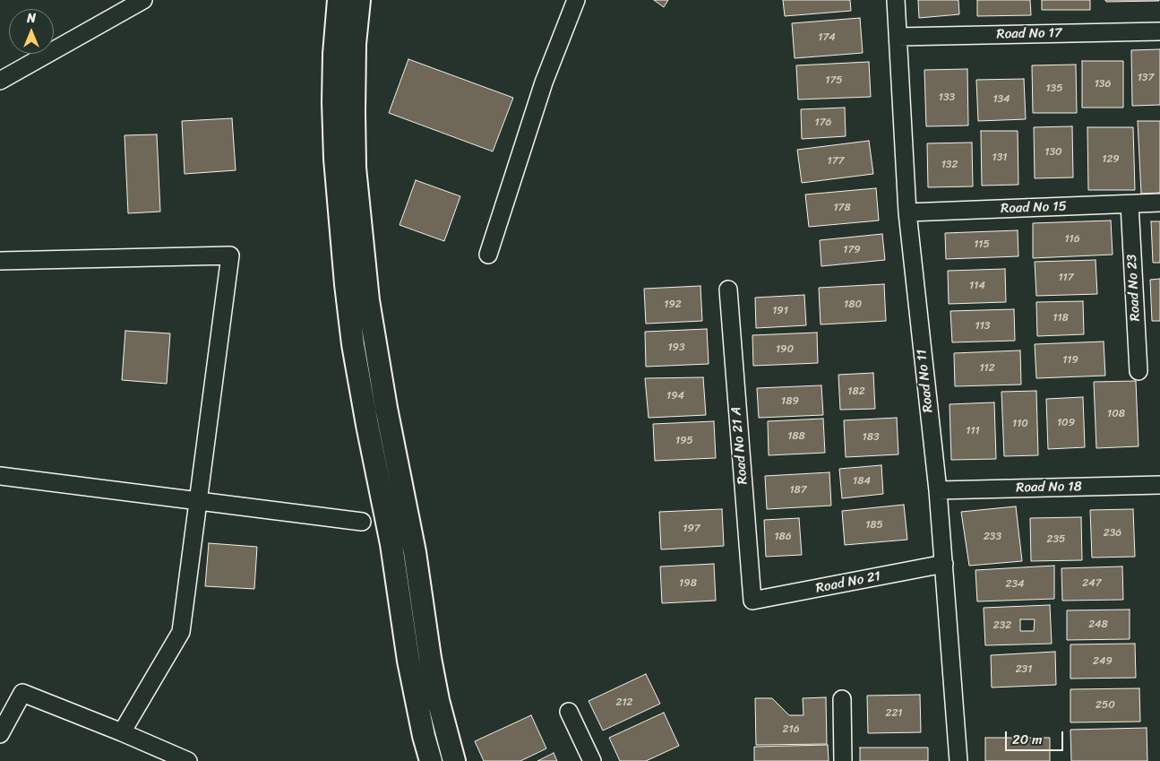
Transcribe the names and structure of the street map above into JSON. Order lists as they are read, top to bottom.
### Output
{
  "streets": {
    "street": [
      "Road No 17",
      "Road No 15",
      "Road No 23",
      "Road No 11",
      "Road No 21 A",
      "Road No 18",
      "Road No 21"
    ]
  },
  "crossings": [
    ["Road No 17", "Road No 11"],
    ["Road No 15", "Road No 23"],
    ["Road No 15", "Road No 11"],
    ["Road No 11", "Road No 18"],
    ["Road No 11", "Road No 21"],
    ["Road No 21 A", "Road No 21"]
  ],
  "house_numbers": [
    "174",
    "137",
    "175",
    "136",
    "135",
    "133",
    "134",
    "176",
    "130",
    "131",
    "129",
    "177",
    "132",
    "178",
    "116",
    "115",
    "179",
    "117",
    "114",
    "192",
    "180",
    "191",
    "118",
    "113",
    "193",
    "190",
    "119",
    "112",
    "182",
    "194",
    "189",
    "108",
    "109",
    "110",
    "111",
    "188",
    "183",
    "195",
    "184",
    "187",
    "185",
    "197",
    "236",
    "186",
    "233",
    "235",
    "198",
    "247",
    "234",
    "248",
    "232",
    "249",
    "231",
    "212",
    "250",
    "221",
    "216"
  ],
  "scale_bar": "20 m",
  "north": "top"
}
